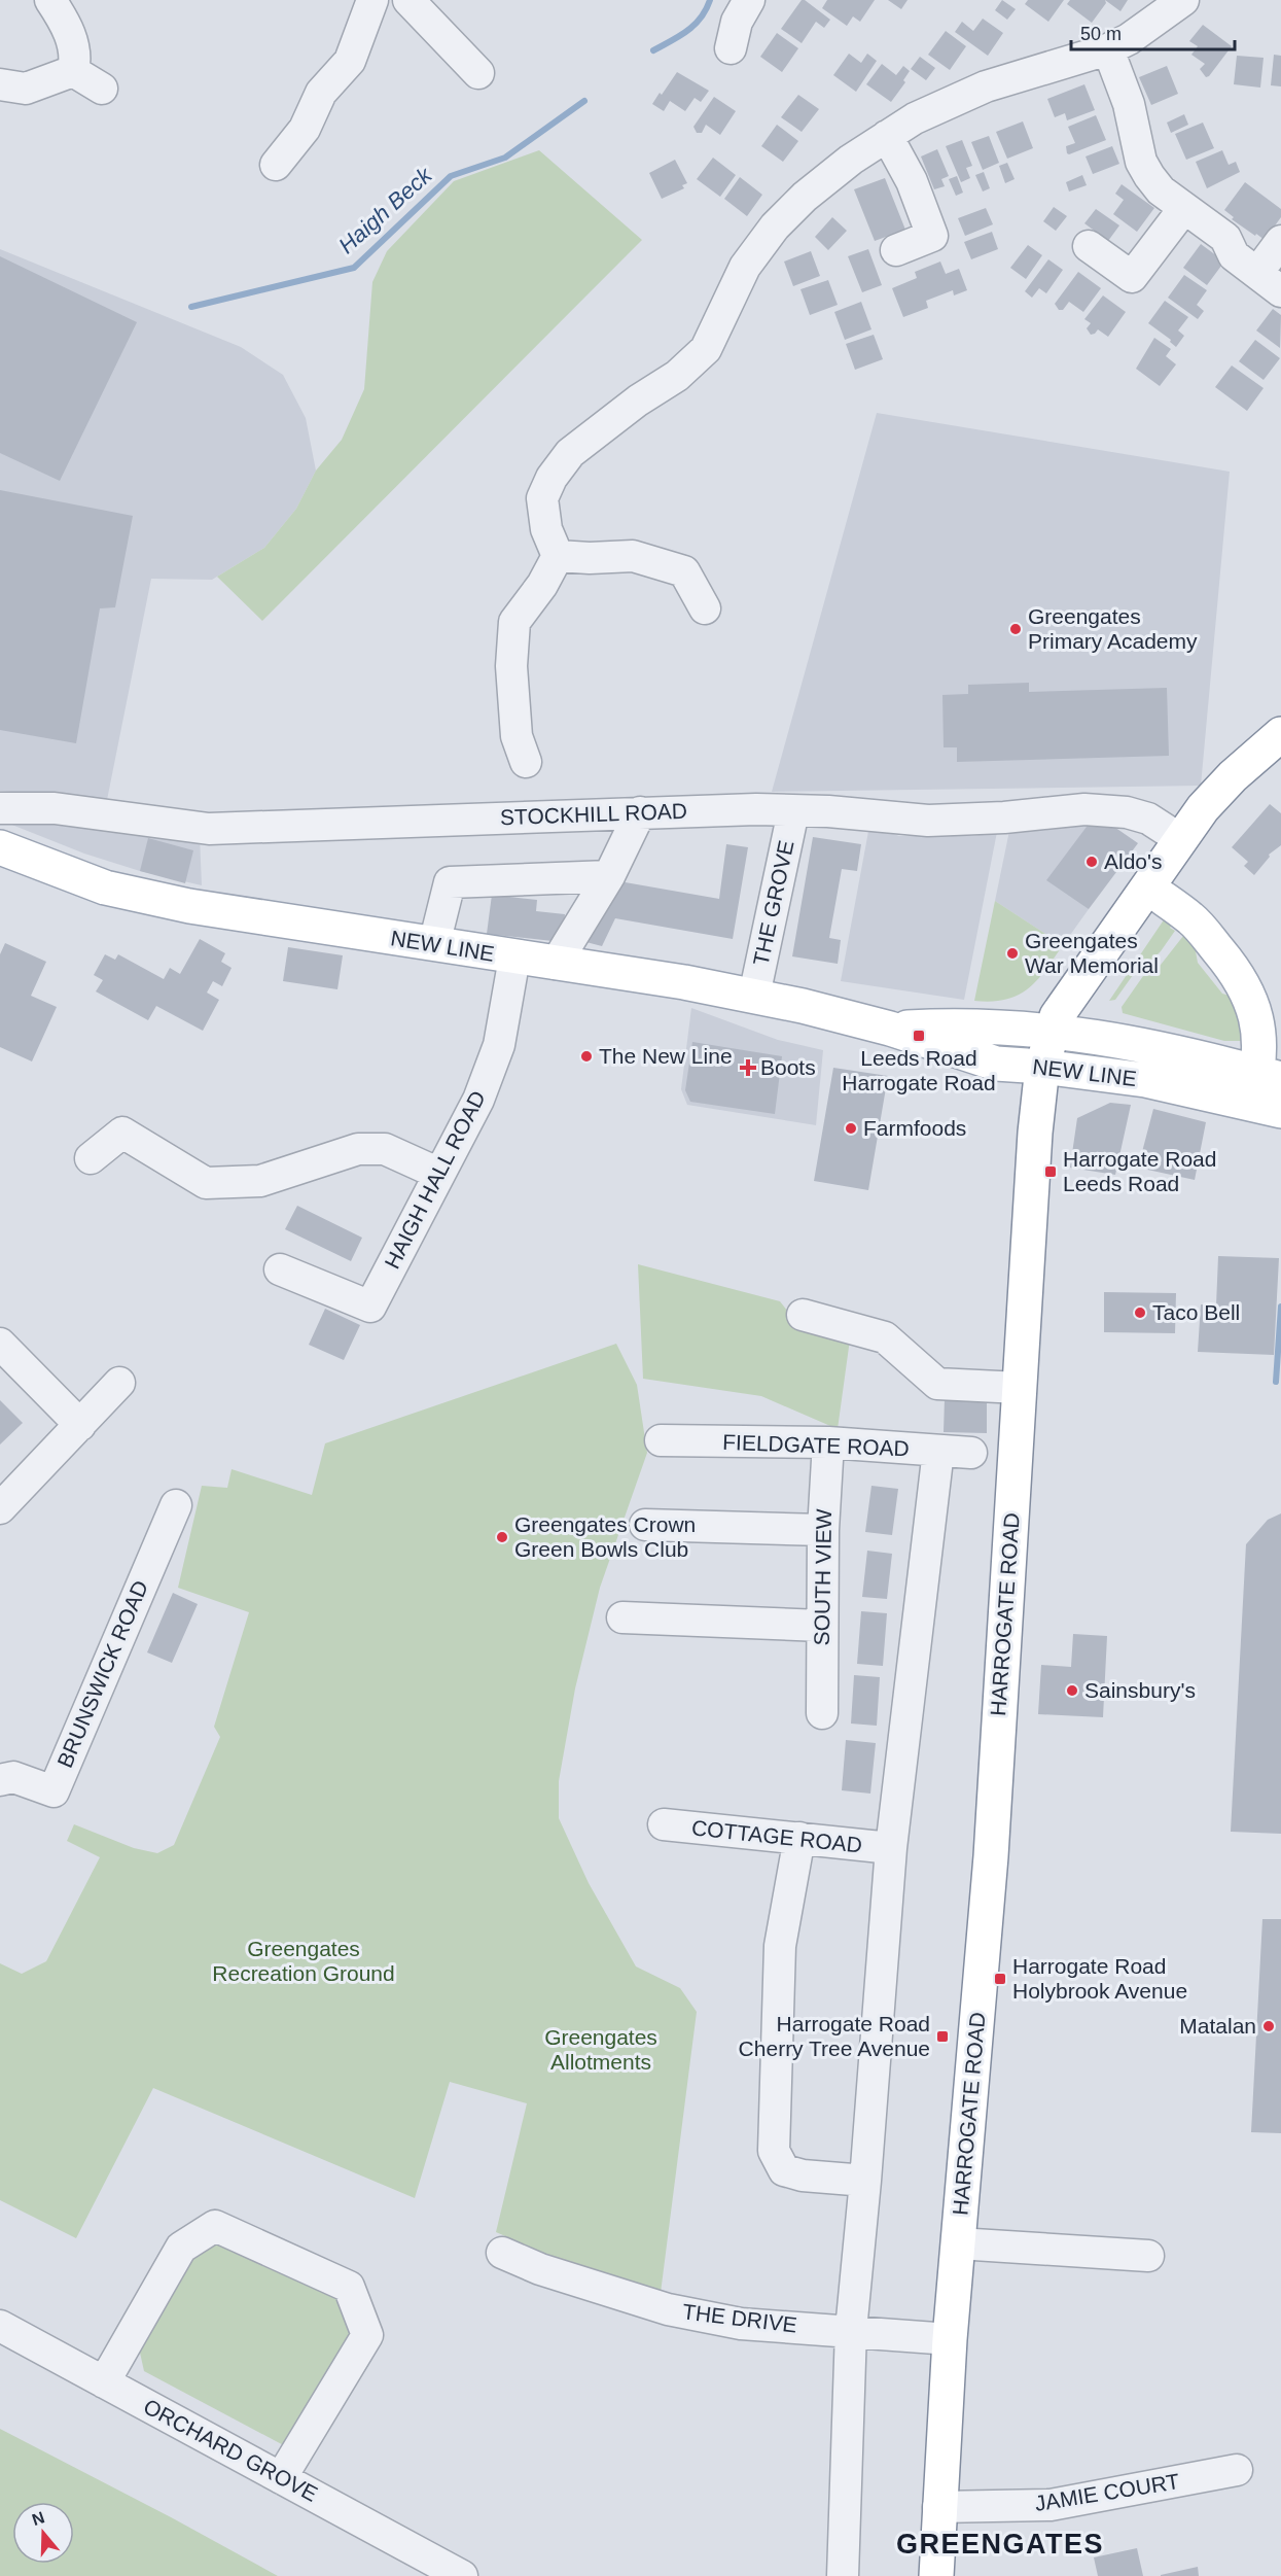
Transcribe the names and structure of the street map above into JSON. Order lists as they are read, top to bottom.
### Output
{
  "streets": {
    "main road": ["NEW LINE", "HARROGATE ROAD"],
    "street": [
      "STOCKHILL ROAD",
      "THE GROVE",
      "HAIGH HALL ROAD",
      "FIELDGATE ROAD",
      "SOUTH VIEW",
      "BRUNSWICK ROAD",
      "COTTAGE ROAD",
      "THE DRIVE",
      "ORCHARD GROVE",
      "JAMIE COURT"
    ]
  },
  "crossings": [
    ["STOCKHILL ROAD", "THE GROVE"],
    ["STOCKHILL ROAD", "HARROGATE ROAD"],
    ["THE GROVE", "NEW LINE"],
    ["NEW LINE", "HAIGH HALL ROAD"],
    ["NEW LINE", "HARROGATE ROAD"],
    ["FIELDGATE ROAD", "SOUTH VIEW"],
    ["HARROGATE ROAD", "THE DRIVE"],
    ["HARROGATE ROAD", "JAMIE COURT"]
  ],
  "districts": ["GREENGATES"],
  "water": ["Haigh Beck"],
  "parks": ["Greengates Recreation Ground", "Greengates Allotments"],
  "places": {
    "other": [
      "Greengates Primary Academy",
      "Aldo's",
      "Greengates War Memorial",
      "The New Line",
      "Farmfoods",
      "Taco Bell",
      "Greengates Crown Green Bowls Club",
      "Sainsbury's",
      "Matalan"
    ],
    "transit": [
      "Leeds Road Harrogate Road",
      "Harrogate Road Leeds Road",
      "Harrogate Road Holybrook Avenue",
      "Harrogate Road Cherry Tree Avenue"
    ],
    "health": ["Boots"]
  },
  "scale_bar": "50 m",
  "north": "top"
}
